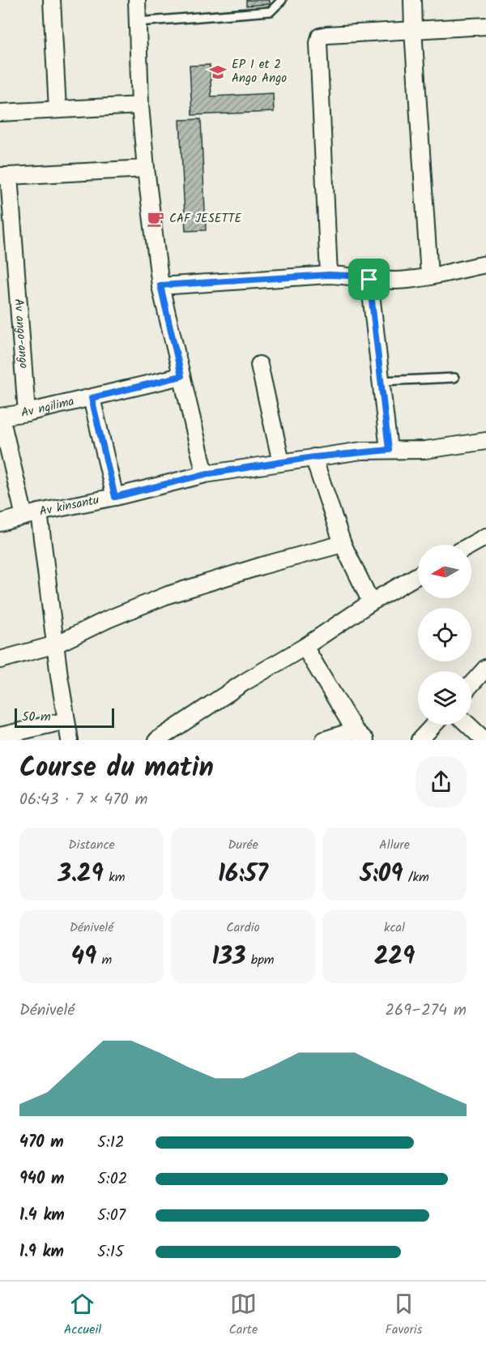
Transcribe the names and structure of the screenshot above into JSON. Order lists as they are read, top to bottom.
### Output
{
  "streets": {
    "street": ["Av ango-ango", "Av ngilima", "Av kinsantu"]
  },
  "crossings": [
    ["Av ango-ango", "Av ngilima"]
  ],
  "places": {
    "school or university": ["EP 1 et 2 Ango Ango"],
    "cafe": ["CAF JESETTE"]
  },
  "scale_bar": "50 m",
  "north": "left",
  "page": {
    "scale": "50 m",
    "heading": ["Course du matin", "06:43 · 7 × 470 m"],
    "stats": [
      ["Distance", "3.29 km"],
      ["Durée", "16:57"],
      ["Allure", "5:09 /km"],
      ["Dénivelé", "49 m"],
      ["Cardio", "133 bpm"],
      ["kcal", "229"]
    ],
    "chart": ["Dénivelé", "269–274 m"],
    "list": [
      {
        "name": "470 m",
        "note": "5:12"
      },
      {
        "name": "940 m",
        "note": "5:02"
      },
      {
        "name": "1.4 km",
        "note": "5:07"
      },
      {
        "name": "1.9 km",
        "note": "5:15"
      }
    ],
    "tabs": ["Accueil", "Carte", "Favoris"]
  }
}
